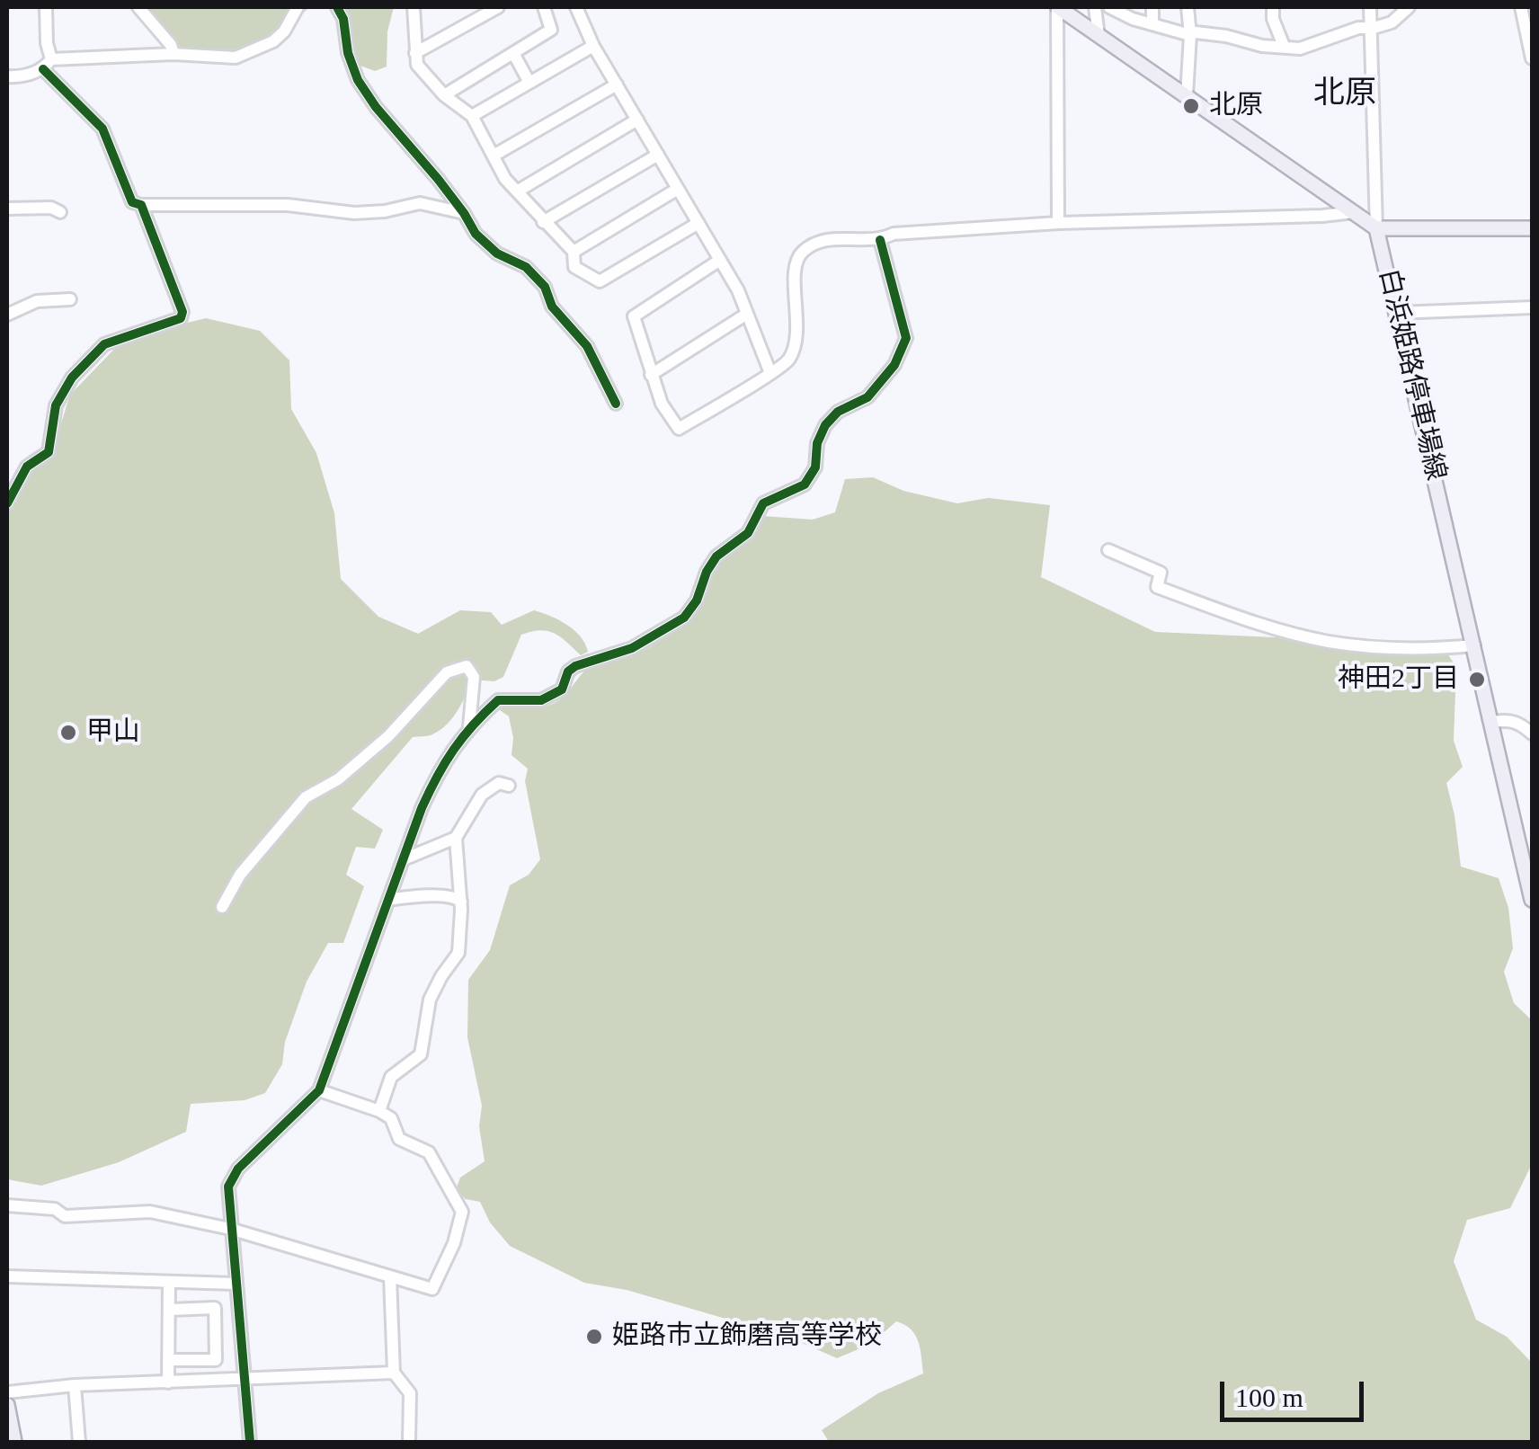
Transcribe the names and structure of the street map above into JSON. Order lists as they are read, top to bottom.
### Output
{
  "streets": {
    "main road": ["白浜姫路停車場線"]
  },
  "districts": ["北原"],
  "places": [
    "北原",
    "神田2丁目",
    "甲山",
    "姫路市立飾磨高等学校"
  ],
  "scale_bar": "100 m"
}
